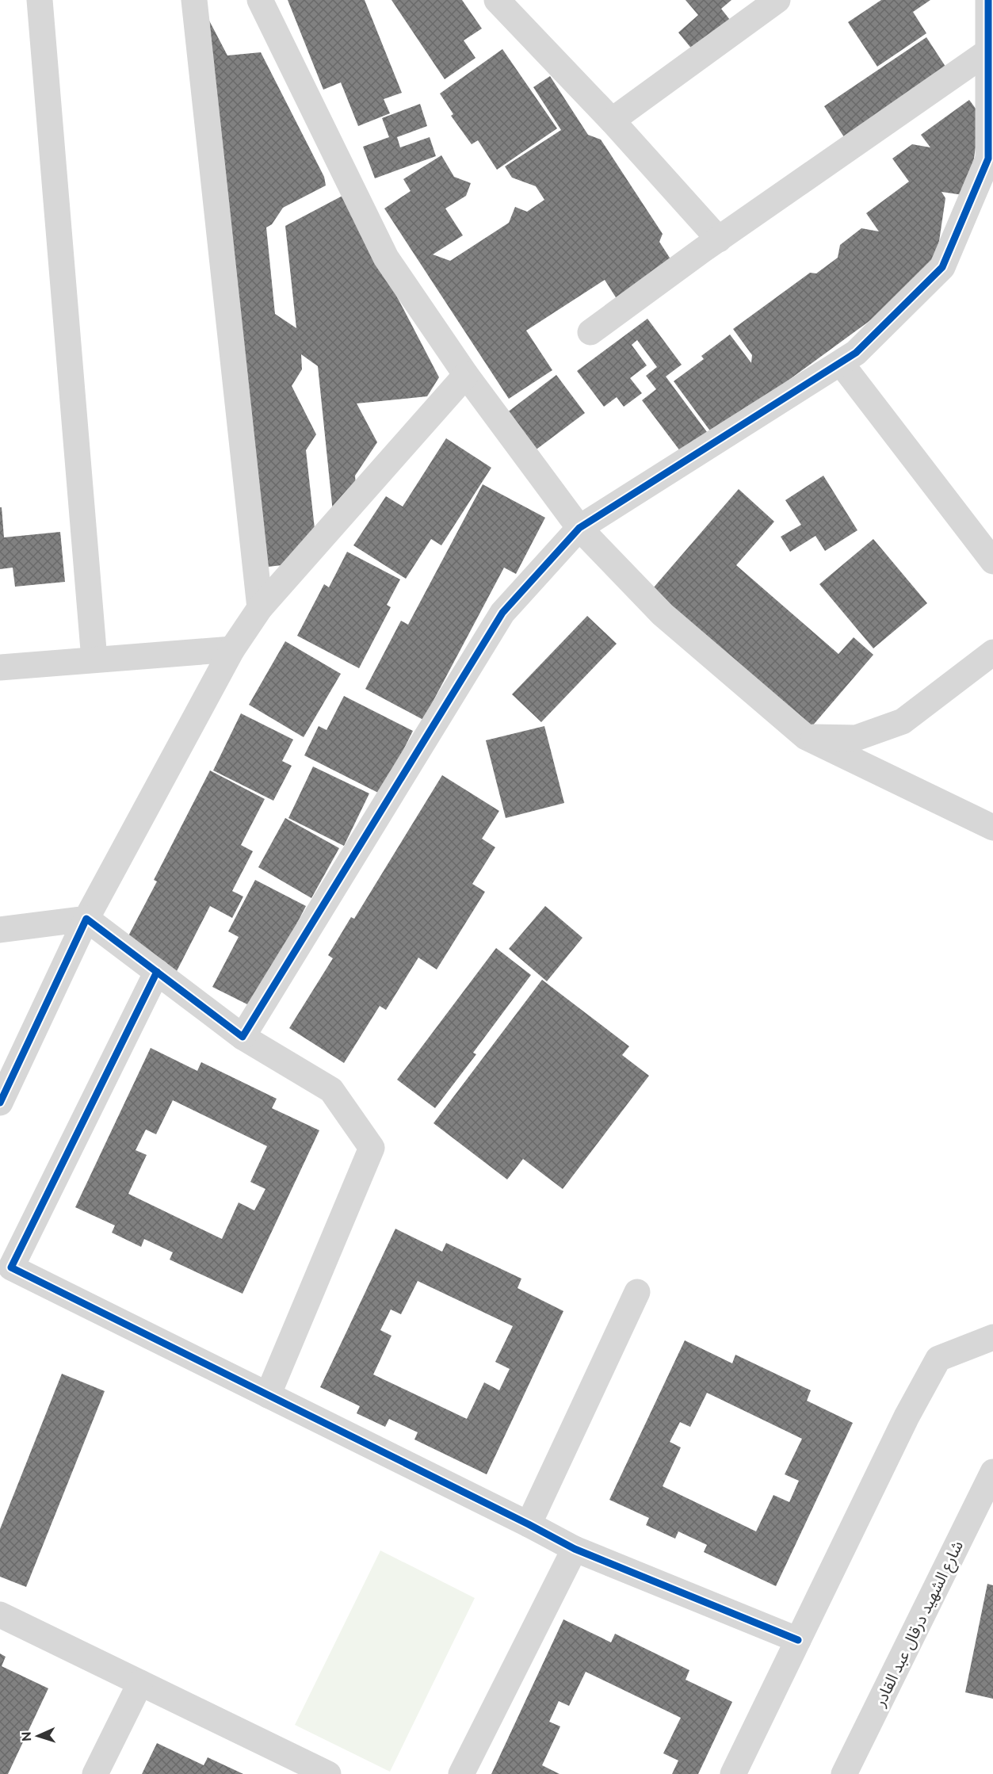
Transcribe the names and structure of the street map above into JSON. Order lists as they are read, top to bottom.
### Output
{
  "streets": {
    "street": ["شارع الشهيد درقال عبد القادر"]
  },
  "north": "left"
}
